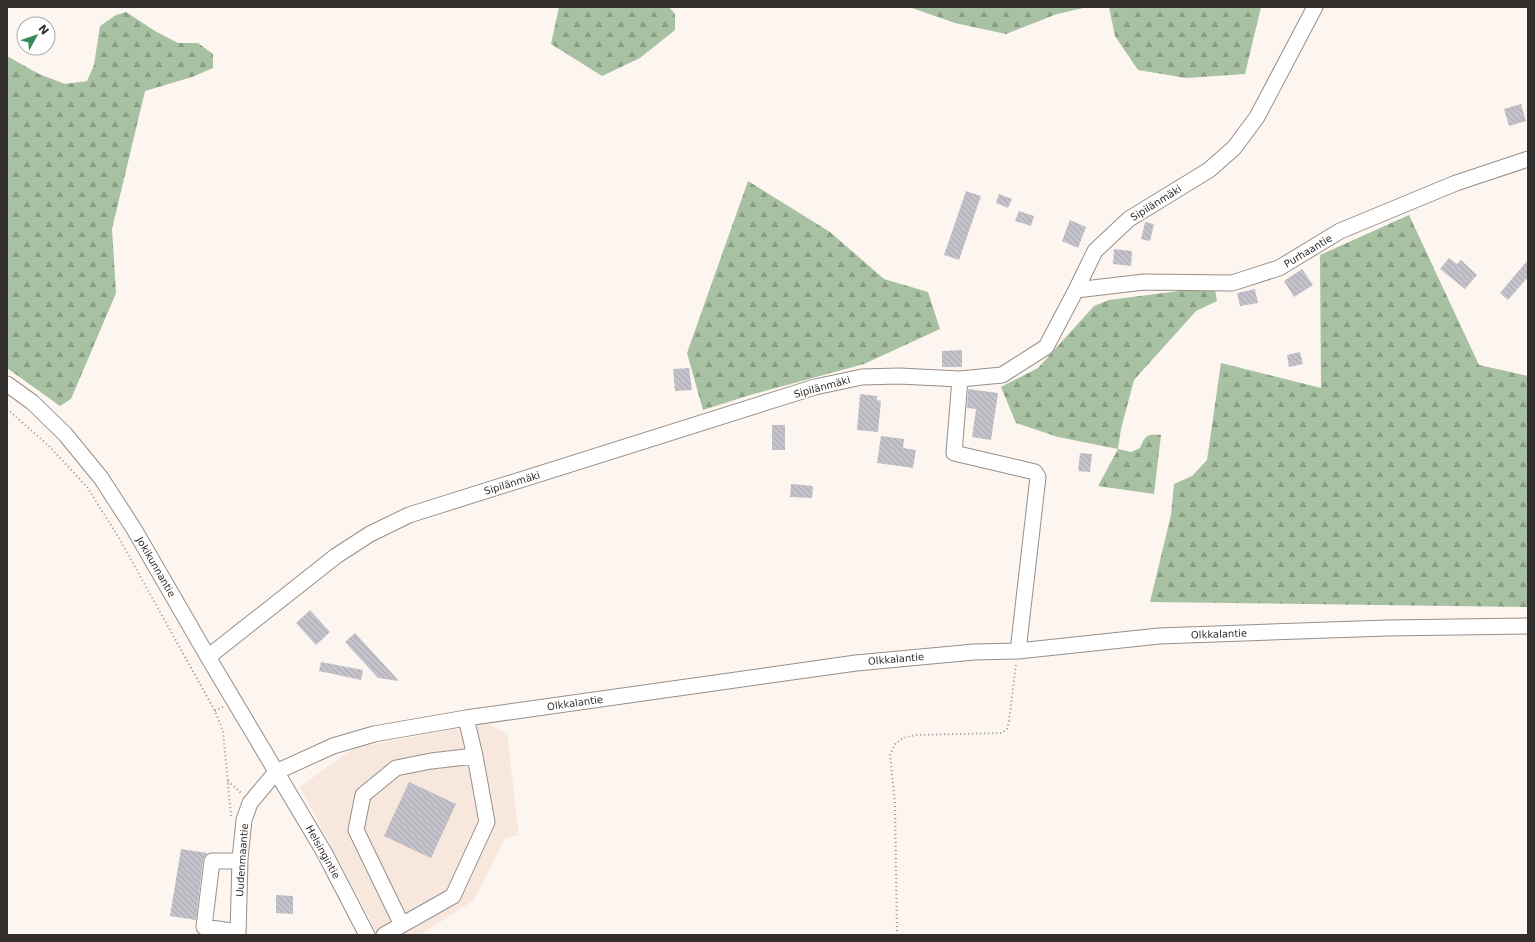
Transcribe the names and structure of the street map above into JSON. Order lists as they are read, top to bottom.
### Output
{
  "streets": {
    "street": [
      "Sipilänmäki",
      "Purhaantie",
      "Jokikunnantie",
      "Olkkalantie",
      "Helsingintie",
      "Uudenmaantie"
    ]
  },
  "crossings": [
    ["Sipilänmäki", "Purhaantie"],
    ["Sipilänmäki", "Jokikunnantie"],
    ["Jokikunnantie", "Olkkalantie"],
    ["Jokikunnantie", "Helsingintie"],
    ["Jokikunnantie", "Uudenmaantie"],
    ["Olkkalantie", "Helsingintie"],
    ["Olkkalantie", "Uudenmaantie"],
    ["Helsingintie", "Uudenmaantie"]
  ],
  "north": "top right"
}
